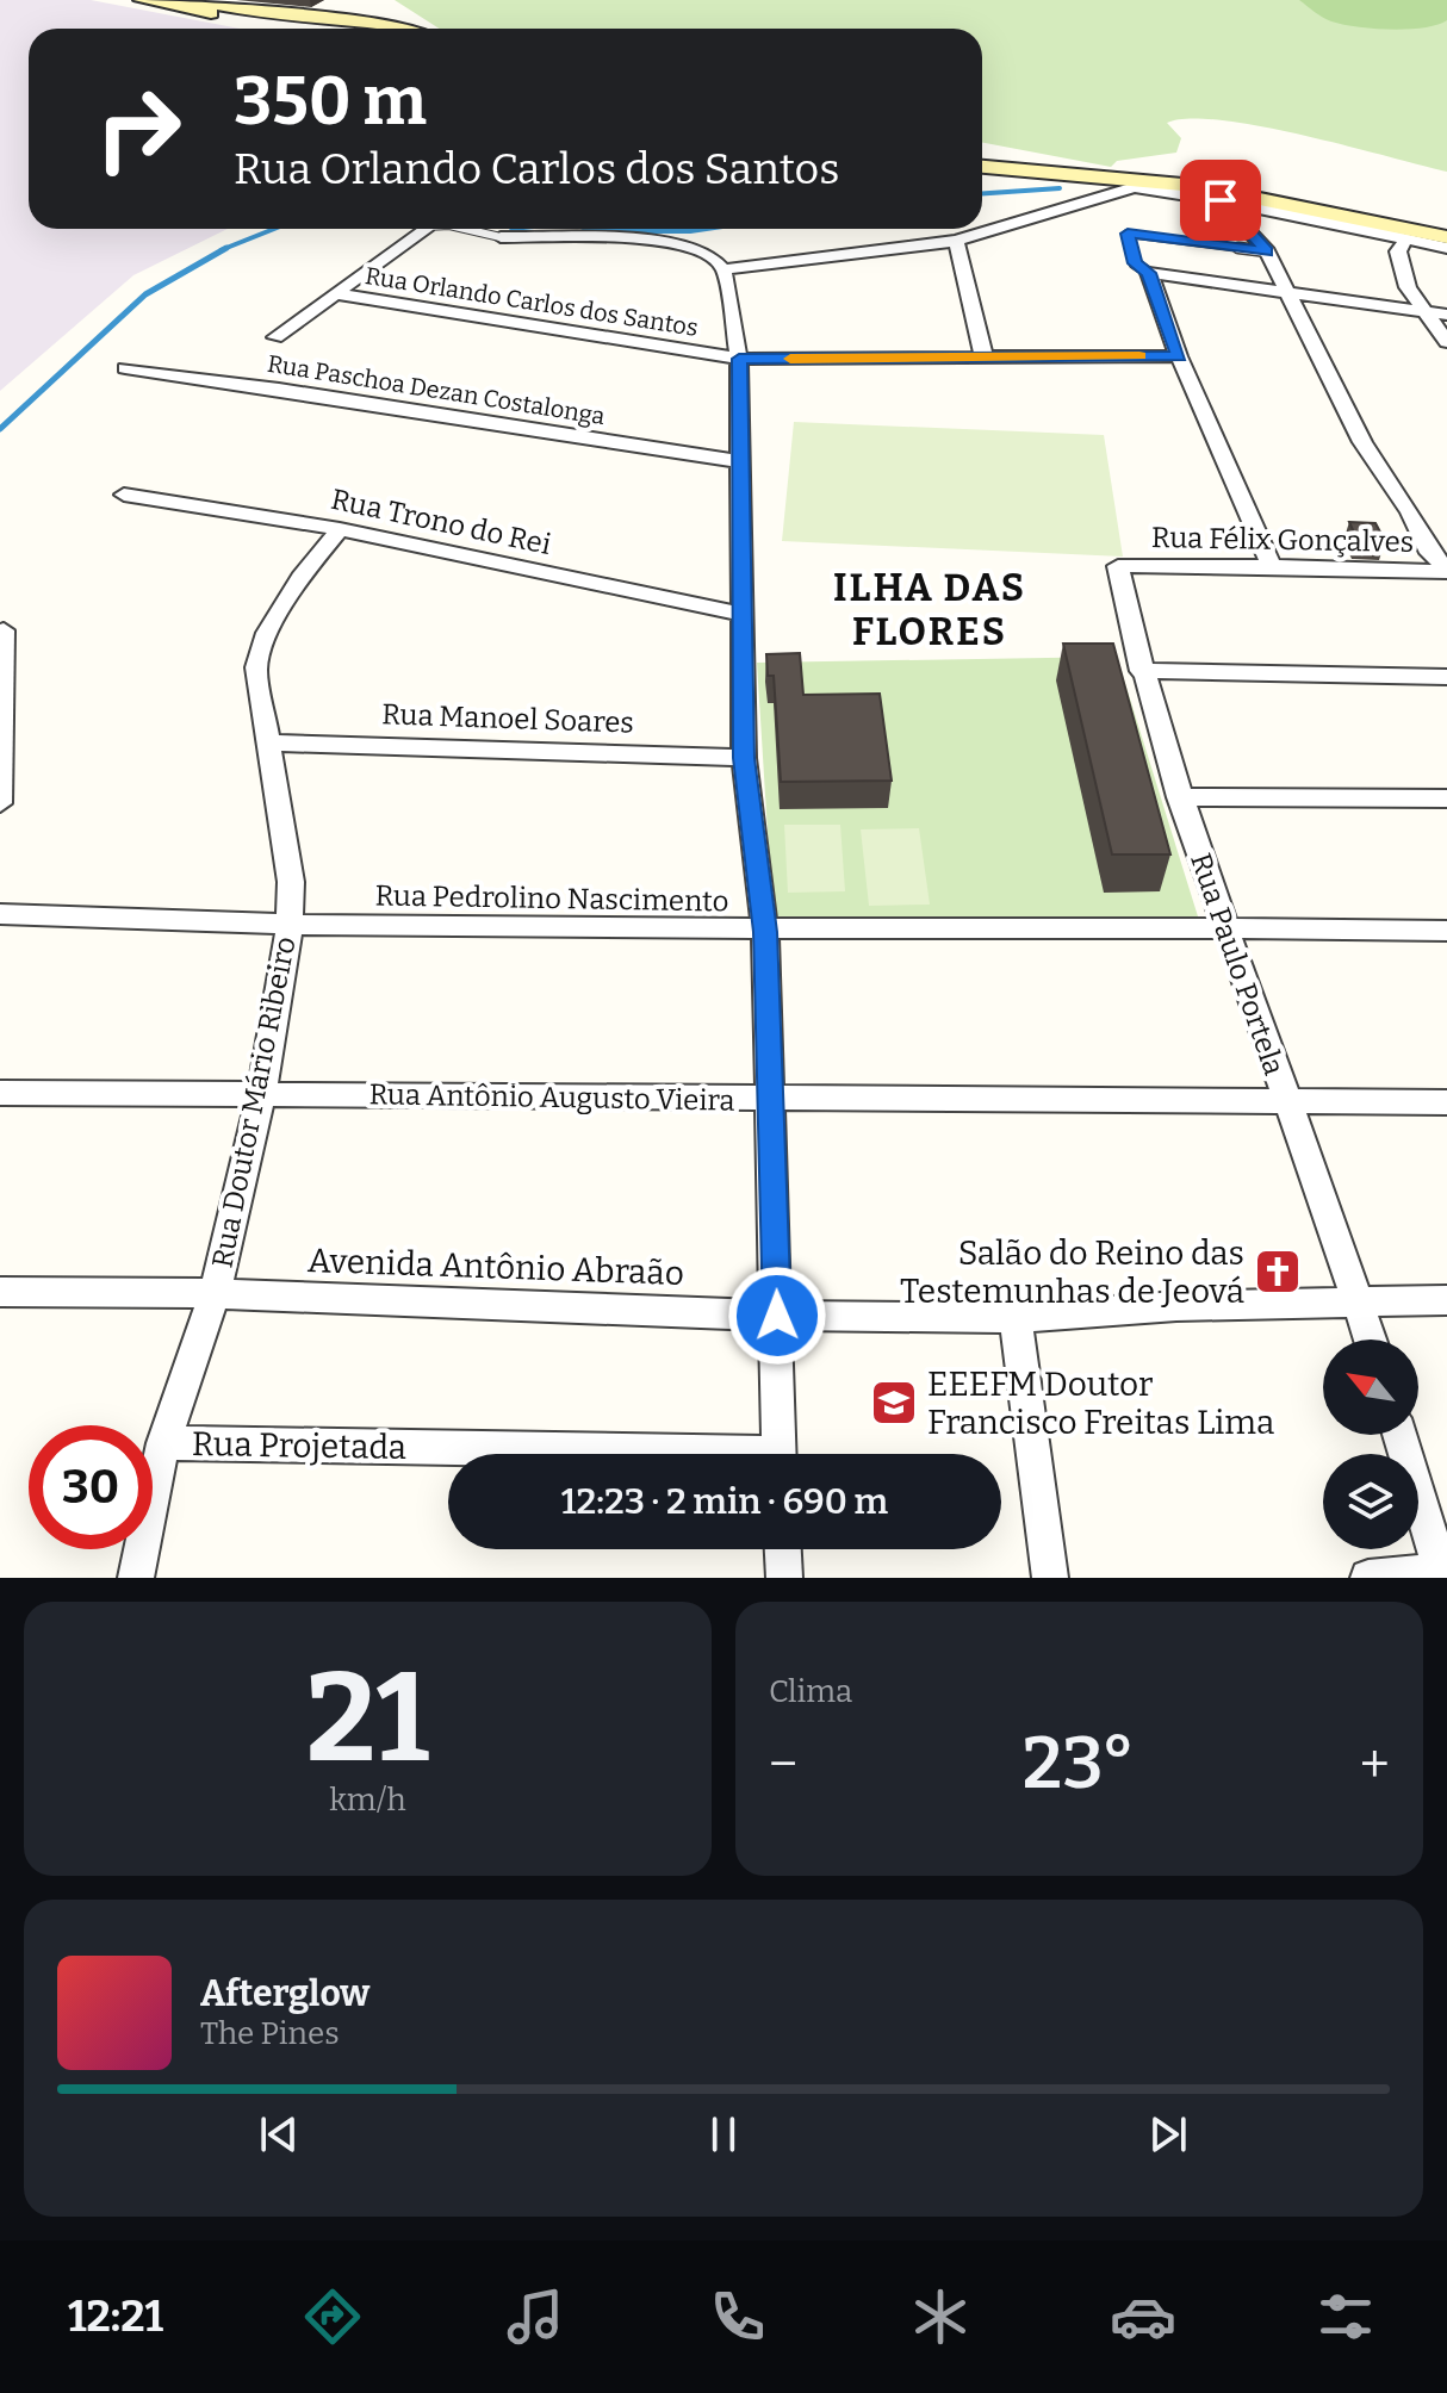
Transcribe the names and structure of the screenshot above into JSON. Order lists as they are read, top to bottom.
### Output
{
  "streets": {
    "street": [
      "Rua Orlando Carlos dos Santos",
      "Rua Paschoa Dezan Costalonga",
      "Rua Trono do Rei",
      "Rua Félix Gonçalves",
      "Rua Manoel Soares",
      "Rua Pedrolino Nascimento",
      "Rua Paulo Portela",
      "Rua Antônio Augusto Vieira",
      "Rua Doutor Mário Ribeiro",
      "Avenida Antônio Abraão",
      "Rua Projetada"
    ]
  },
  "crossings": [
    ["Rua Trono do Rei", "Rua Doutor Mário Ribeiro"],
    ["Rua Félix Gonçalves", "Rua Paulo Portela"],
    ["Rua Manoel Soares", "Rua Doutor Mário Ribeiro"],
    ["Rua Pedrolino Nascimento", "Rua Paulo Portela"],
    ["Rua Pedrolino Nascimento", "Rua Doutor Mário Ribeiro"],
    ["Rua Paulo Portela", "Rua Antônio Augusto Vieira"],
    ["Rua Paulo Portela", "Avenida Antônio Abraão"],
    ["Rua Antônio Augusto Vieira", "Rua Doutor Mário Ribeiro"],
    ["Rua Doutor Mário Ribeiro", "Avenida Antônio Abraão"],
    ["Rua Doutor Mário Ribeiro", "Rua Projetada"]
  ],
  "districts": ["ILHA DAS FLORES"],
  "places": {
    "church": ["Salão do Reino das Testemunhas de Jeová"],
    "school or university": ["EEEFM Doutor Francisco Freitas Lima"]
  },
  "north": "top left",
  "page": {
    "turn": ["350 m", "Rua Orlando Carlos dos Santos"],
    "limit": "30",
    "trip": "12:23 · 2 min · 690 m",
    "tile": [
      ["21", "km/h"],
      "Clima"
    ],
    "heat": ["−", "23°", "+"],
    "song": ["Afterglow", "The Pines"],
    "tabs": "12:21"
  }
}
